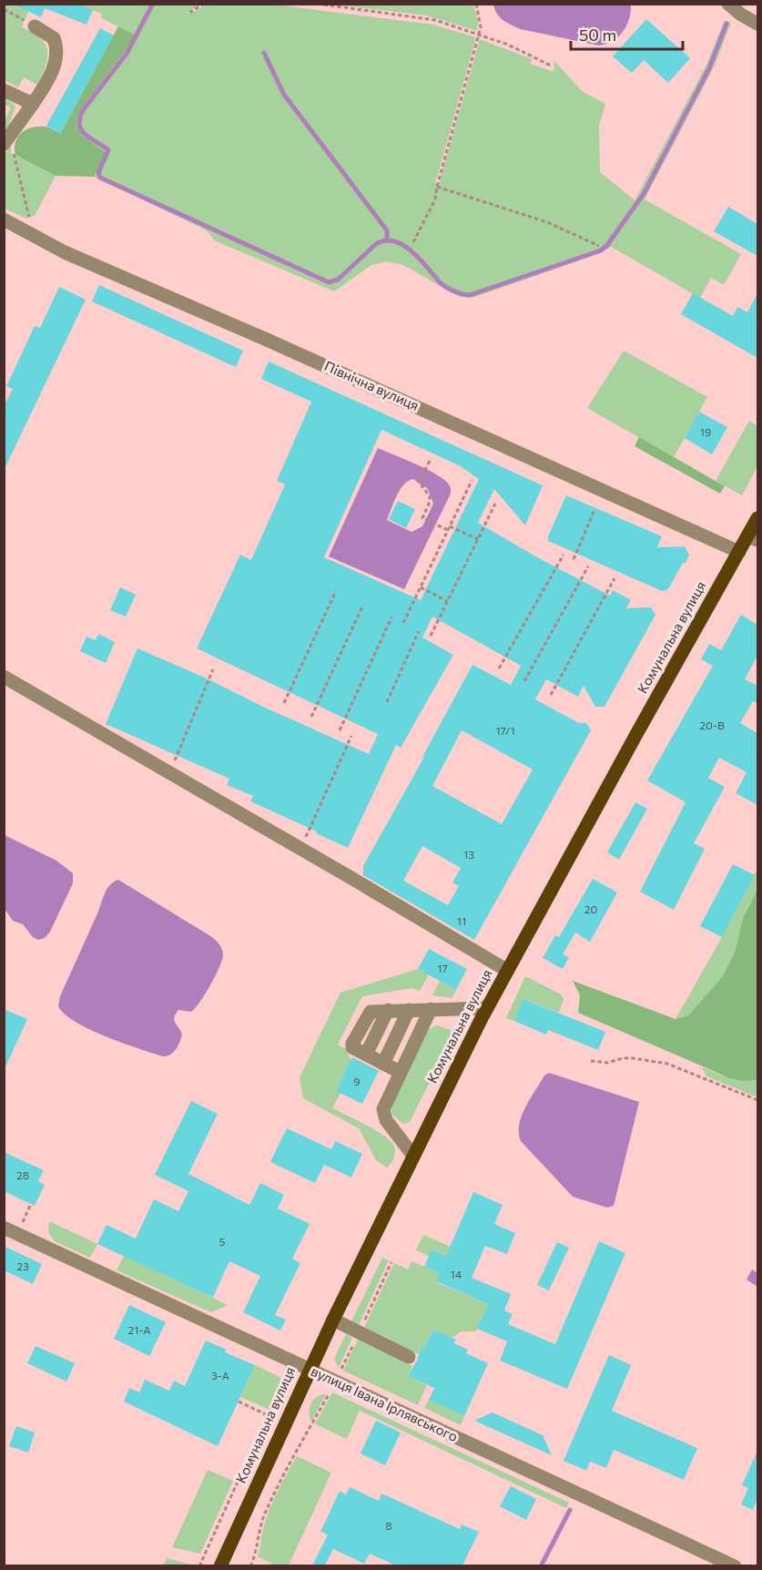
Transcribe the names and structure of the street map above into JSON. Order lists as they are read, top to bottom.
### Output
{
  "streets": {
    "main road": ["Комунальна вулиця"],
    "street": ["Північна вулиця", "вулиця Івана Ірлявського"]
  },
  "crossings": [
    ["Північна вулиця", "Комунальна вулиця"],
    ["Комунальна вулиця", "вулиця Івана Ірлявського"]
  ],
  "house_numbers": [
    "19",
    "20-В",
    "17/1",
    "13",
    "20",
    "11",
    "17",
    "9",
    "28",
    "5",
    "23",
    "14",
    "21-A",
    "3-А",
    "8"
  ],
  "scale_bar": "50 m"
}
